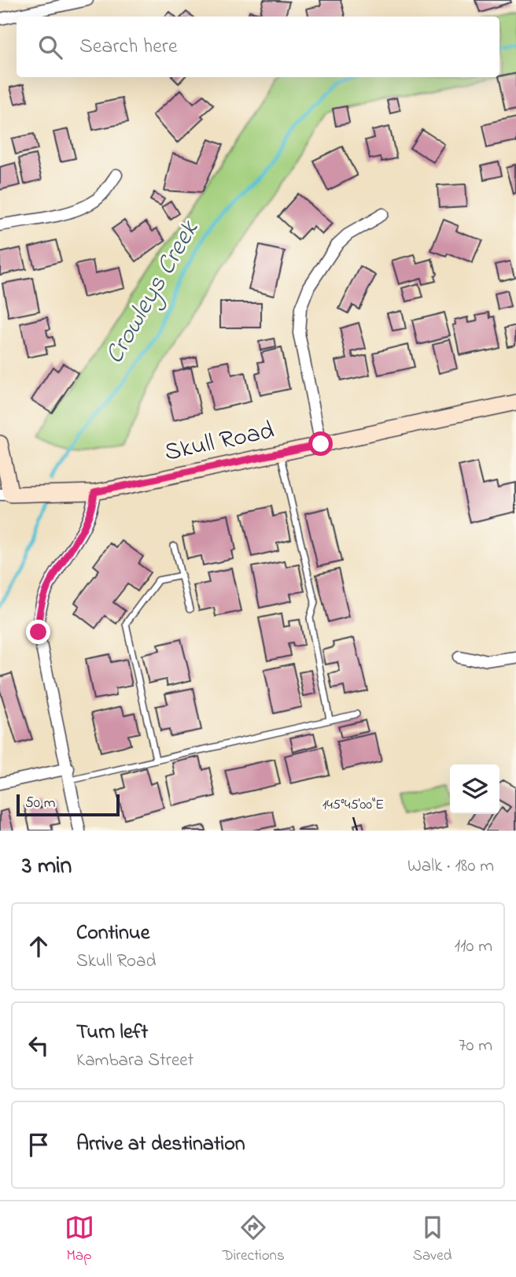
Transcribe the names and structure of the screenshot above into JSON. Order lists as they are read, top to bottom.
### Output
{
  "streets": {
    "street": ["Skull Road"]
  },
  "water": ["Crowleys Creek"],
  "scale_bar": "50 m",
  "page": {
    "search": "Search here",
    "scale": "50 m",
    "heading": ["3 min", "Walk · 180 m"],
    "list": [
      ["Continue", "Skull Road", "110 m"],
      ["Turn left", "Kambara Street", "70 m"],
      "Arrive at destination"
    ],
    "nav": ["Map", "Directions", "Saved"]
  },
  "coordinates": ["145°45'00\"E"]
}
